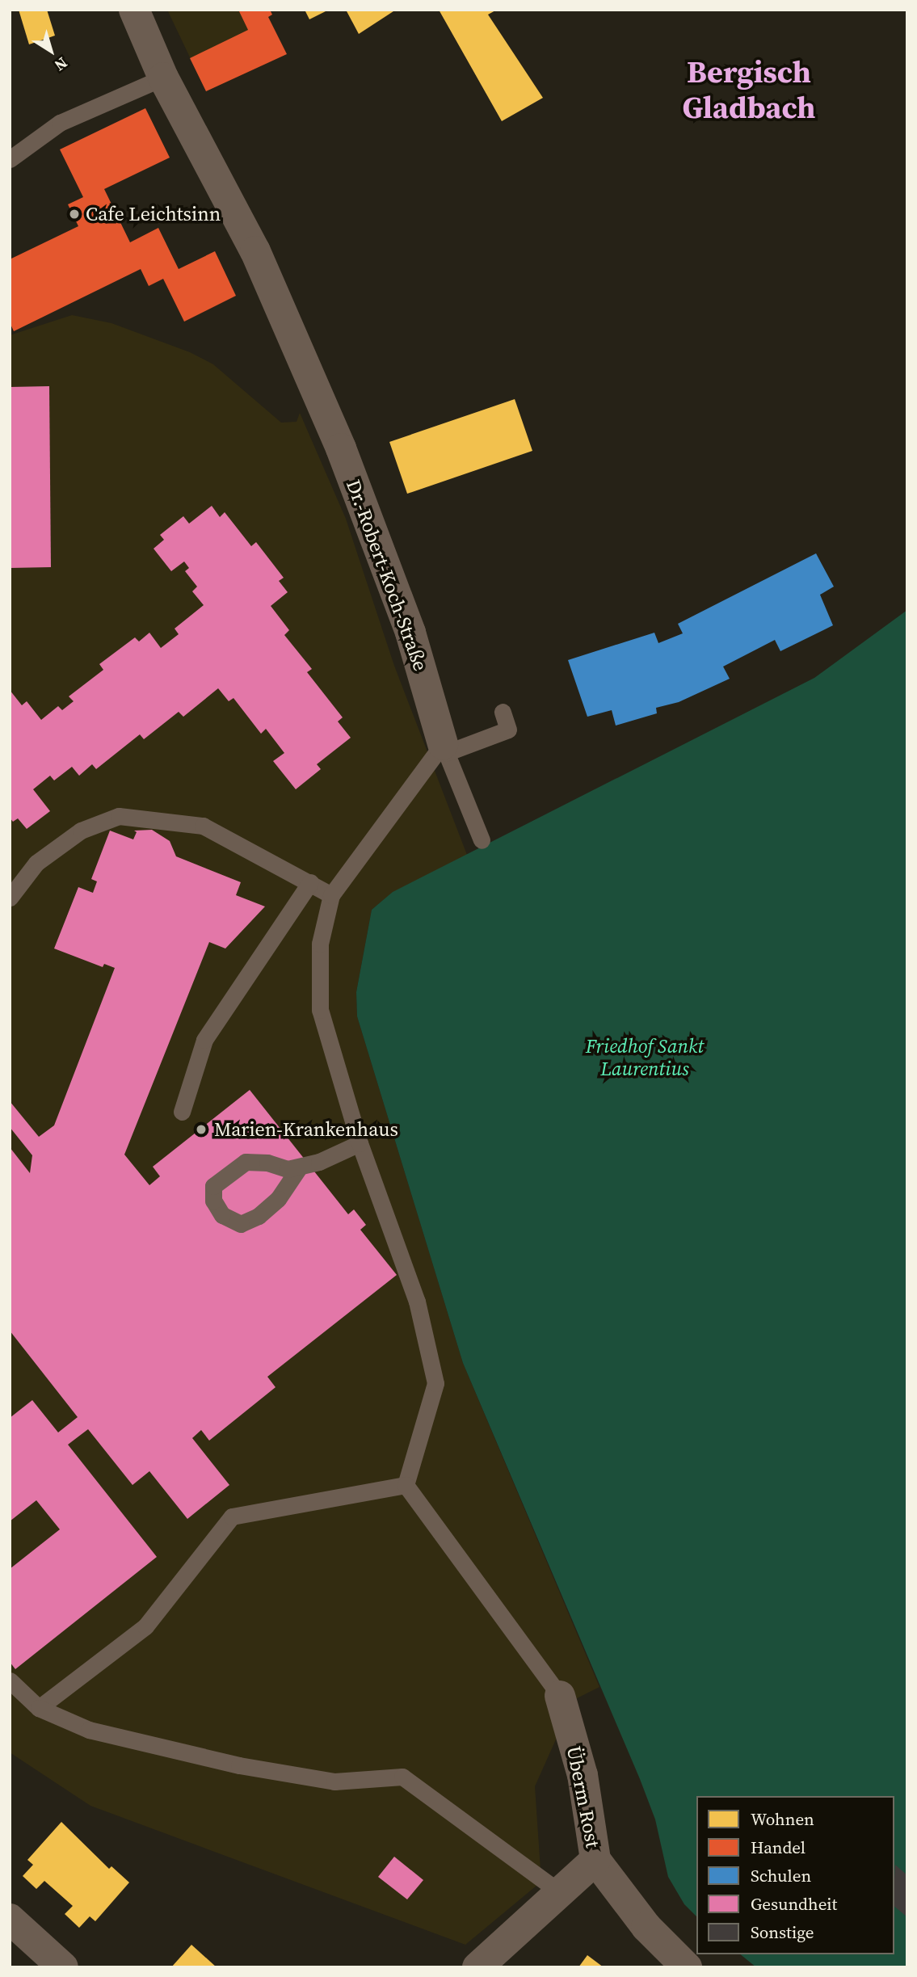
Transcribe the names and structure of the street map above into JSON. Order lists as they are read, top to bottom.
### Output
{
  "streets": {
    "street": ["Dr.-Robert-Koch-Straße", "Überm Rost"]
  },
  "districts": ["Bergisch Gladbach"],
  "parks": ["Friedhof Sankt Laurentius"],
  "places": ["Cafe Leichtsinn", "Marien-Krankenhaus"],
  "legend": [
    "Wohnen",
    "Handel",
    "Schulen",
    "Gesundheit",
    "Sonstige"
  ],
  "north": "bottom right"
}
